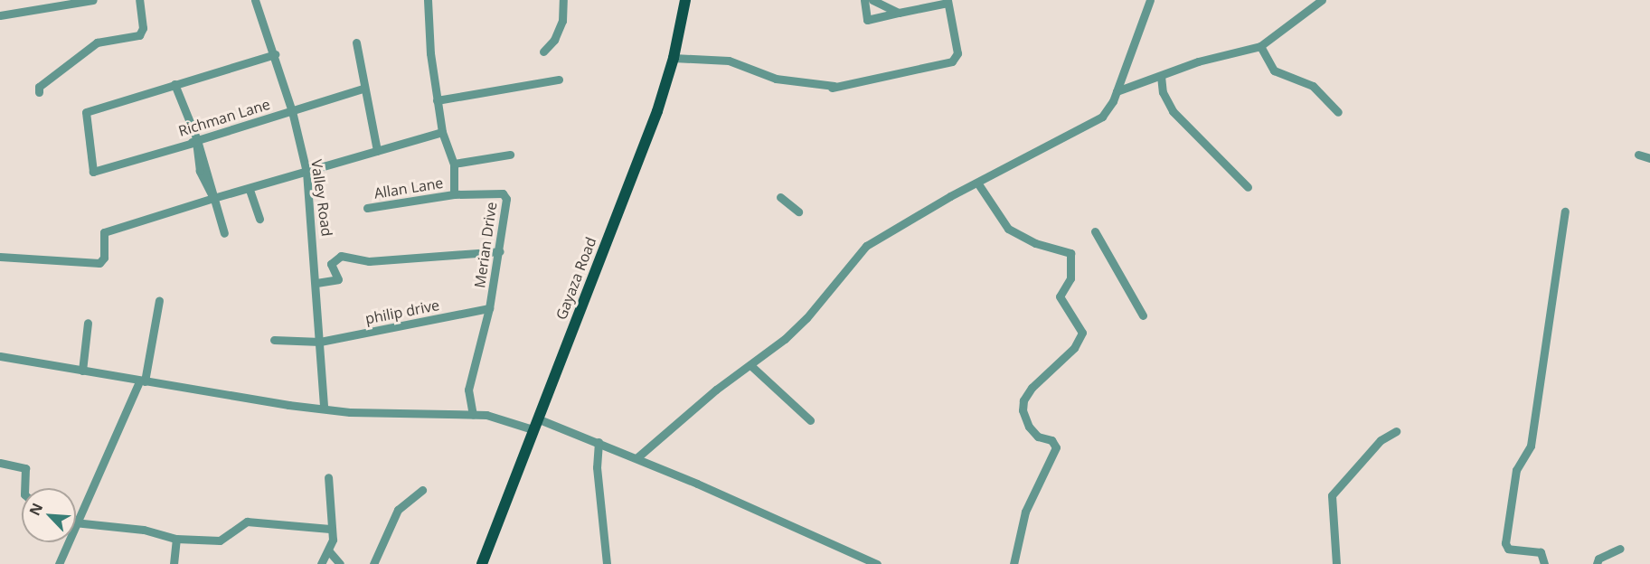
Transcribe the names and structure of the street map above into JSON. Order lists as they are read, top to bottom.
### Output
{
  "streets": {
    "main road": ["Gayaza Road"],
    "street": [
      "Richman Lane",
      "Allan Lane",
      "Valley Road",
      "Merian Drive",
      "philip drive"
    ]
  },
  "crossings": [
    ["Richman Lane", "Valley Road"],
    ["Allan Lane", "Merian Drive"],
    ["Valley Road", "philip drive"],
    ["Merian Drive", "philip drive"]
  ],
  "north": "top left"
}
